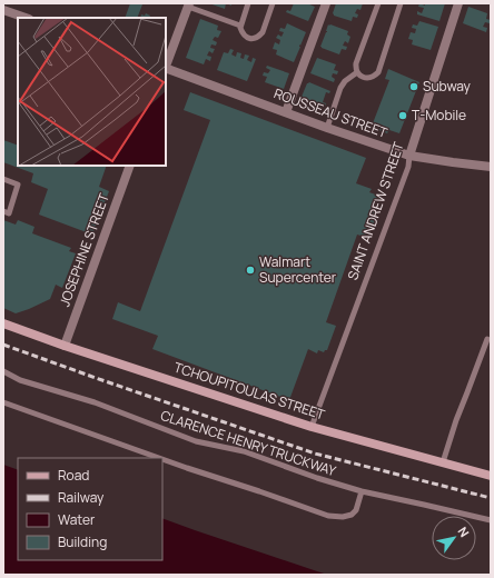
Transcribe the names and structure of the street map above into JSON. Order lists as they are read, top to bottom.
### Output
{
  "streets": {
    "street": [
      "ROUSSEAU STREET",
      "SAINT ANDREW STREET",
      "JOSEPHINE STREET",
      "TCHOUPITOULAS STREET"
    ],
    "lane": ["CLARENCE HENRY TRUCKWAY"]
  },
  "crossings": [
    ["ROUSSEAU STREET", "SAINT ANDREW STREET"],
    ["SAINT ANDREW STREET", "TCHOUPITOULAS STREET"],
    ["JOSEPHINE STREET", "TCHOUPITOULAS STREET"]
  ],
  "places": ["Subway", "T-Mobile", "Walmart Supercenter"],
  "legend": [
    "Road",
    "Railway",
    "Water",
    "Building"
  ],
  "north": "top right"
}
